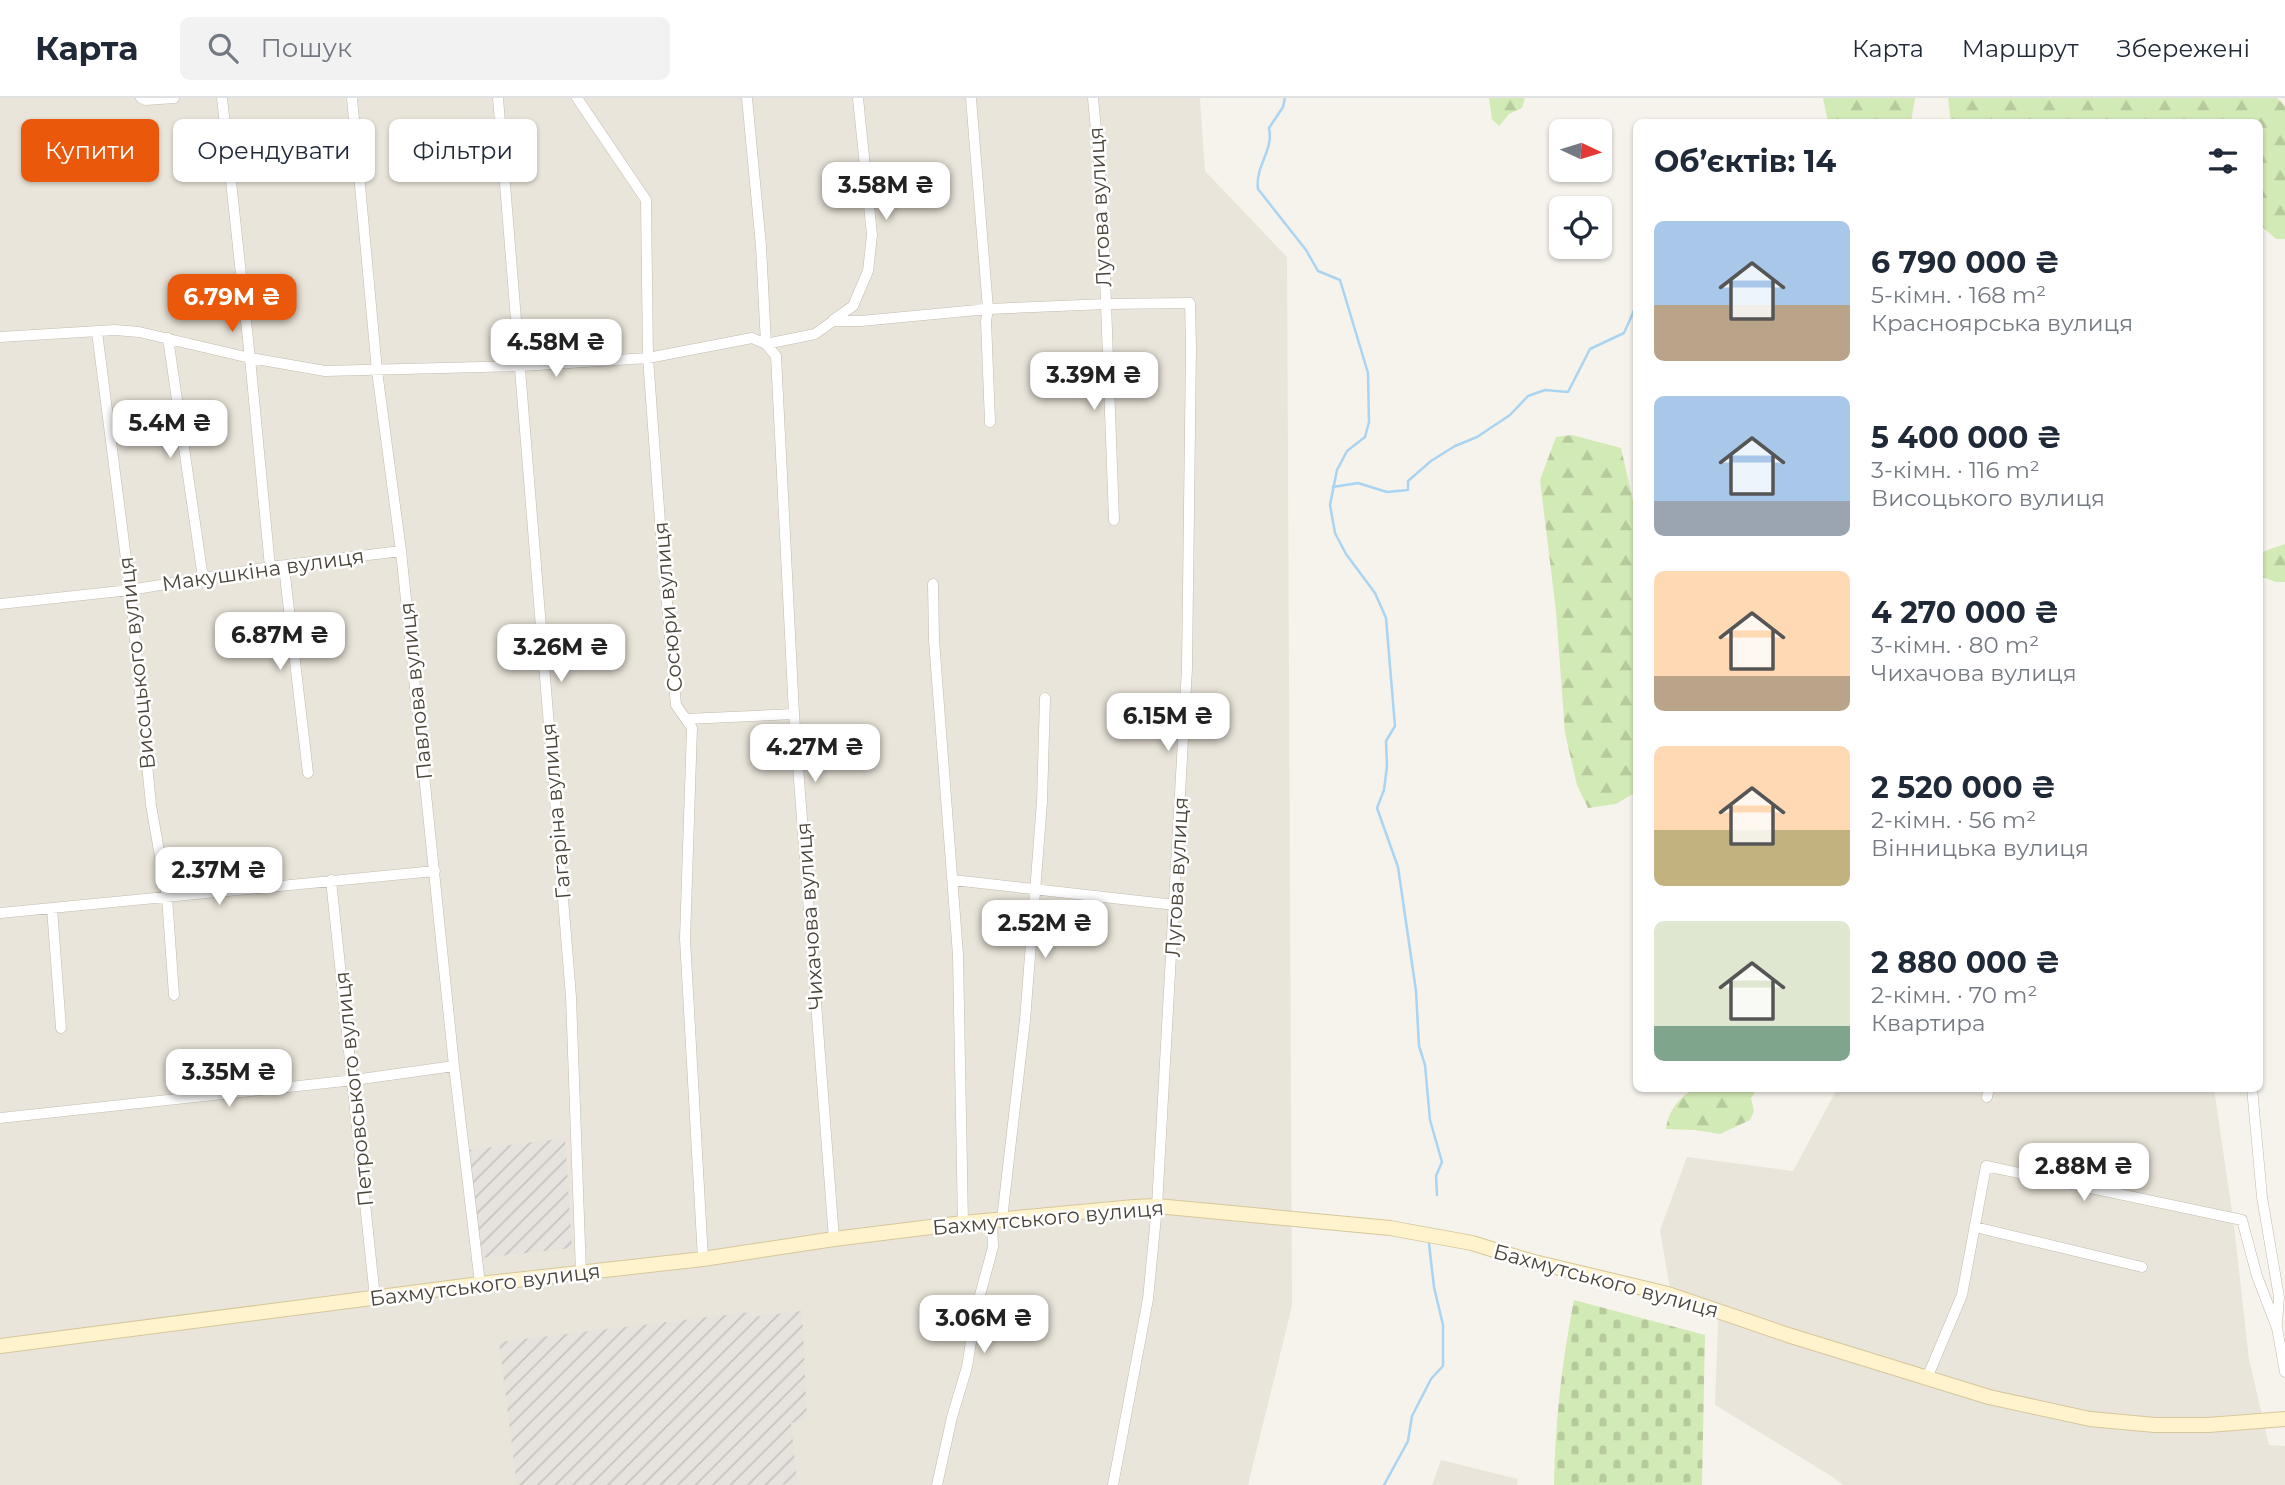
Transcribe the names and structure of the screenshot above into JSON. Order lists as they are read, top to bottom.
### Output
{
  "streets": {
    "main road": ["Бахмутського вулиця"],
    "street": [
      "Лугова вулиця",
      "Макушкіна вулиця",
      "Сосюри вулиця",
      "Висоцького вулиця",
      "Павлова вулиця",
      "Гагаріна вулиця",
      "Чихачова вулиця",
      "Петровського вулиця"
    ]
  },
  "crossings": [
    ["Лугова вулиця", "Бахмутського вулиця"],
    ["Макушкіна вулиця", "Висоцького вулиця"],
    ["Макушкіна вулиця", "Павлова вулиця"],
    ["Сосюри вулиця", "Бахмутського вулиця"],
    ["Павлова вулиця", "Бахмутського вулиця"],
    ["Гагаріна вулиця", "Бахмутського вулиця"],
    ["Чихачова вулиця", "Бахмутського вулиця"],
    ["Петровського вулиця", "Бахмутського вулиця"]
  ],
  "north": "right",
  "page": {
    "header": "Карта",
    "search": "Пошук",
    "nav": ["Карта", "Маршрут", "Збережені"],
    "chip": ["Купити", "Орендувати", "Фільтри"],
    "heading": "Об’єктів: 14",
    "price": [
      "3.58M ₴",
      "6.79M ₴",
      "4.58M ₴",
      "3.39M ₴",
      "5.4M ₴",
      "6.87M ₴",
      "3.26M ₴",
      "6.15M ₴",
      "4.27M ₴",
      "2.37M ₴",
      "2.52M ₴",
      "3.35M ₴",
      "2.88M ₴",
      "3.06M ₴"
    ],
    "list": [
      {
        "name": "6 790 000 ₴",
        "note": "5-кімн. · 168 m² · Красноярська вулиця"
      },
      {
        "name": "5 400 000 ₴",
        "note": "3-кімн. · 116 m² · Висоцького вулиця"
      },
      {
        "name": "4 270 000 ₴",
        "note": "3-кімн. · 80 m² · Чихачова вулиця"
      },
      {
        "name": "2 520 000 ₴",
        "note": "2-кімн. · 56 m² · Вінницька вулиця"
      },
      {
        "name": "2 880 000 ₴",
        "note": "2-кімн. · 70 m² · Квартира"
      }
    ]
  }
}
